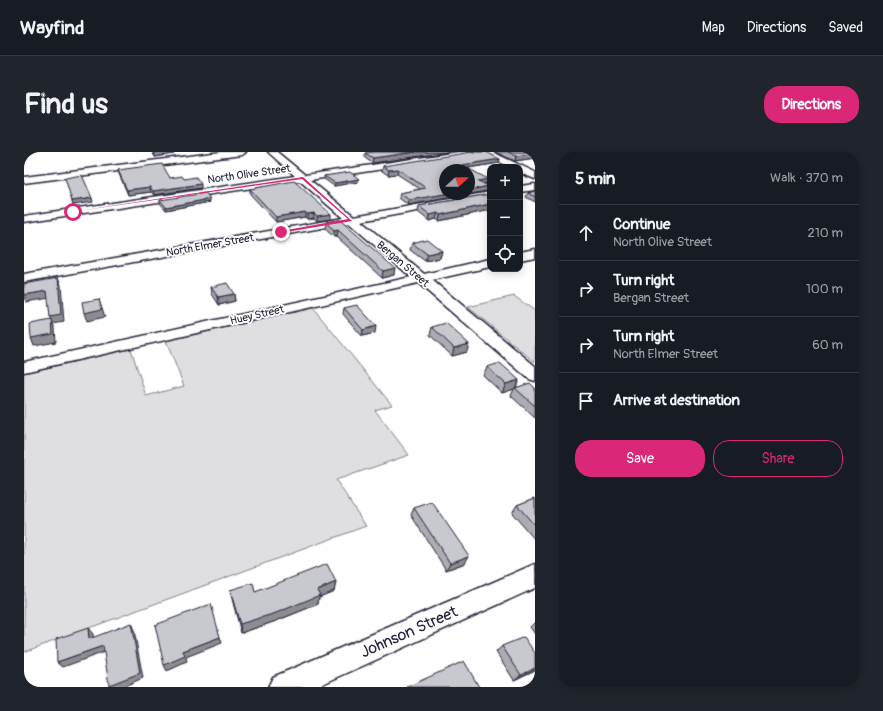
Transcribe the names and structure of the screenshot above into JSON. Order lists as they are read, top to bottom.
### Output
{
  "streets": {
    "street": [
      "North Olive Street",
      "North Elmer Street",
      "Bergan Street",
      "Huey Street",
      "Johnson Street"
    ]
  },
  "crossings": [
    ["North Olive Street", "Bergan Street"],
    ["North Elmer Street", "Bergan Street"],
    ["Bergan Street", "Huey Street"]
  ],
  "north": "right",
  "page": {
    "header": "Wayfind",
    "nav": ["Map", "Directions", "Saved"],
    "buttons": [
      "Directions",
      ["Save", "Share"]
    ],
    "title": "Find us",
    "heading": ["5 min", "Walk · 370 m"],
    "map_buttons": ["+", "−"],
    "list": [
      ["Continue", "North Olive Street", "210 m"],
      ["Turn right", "Bergan Street", "100 m"],
      ["Turn right", "North Elmer Street", "60 m"],
      "Arrive at destination"
    ]
  }
}
